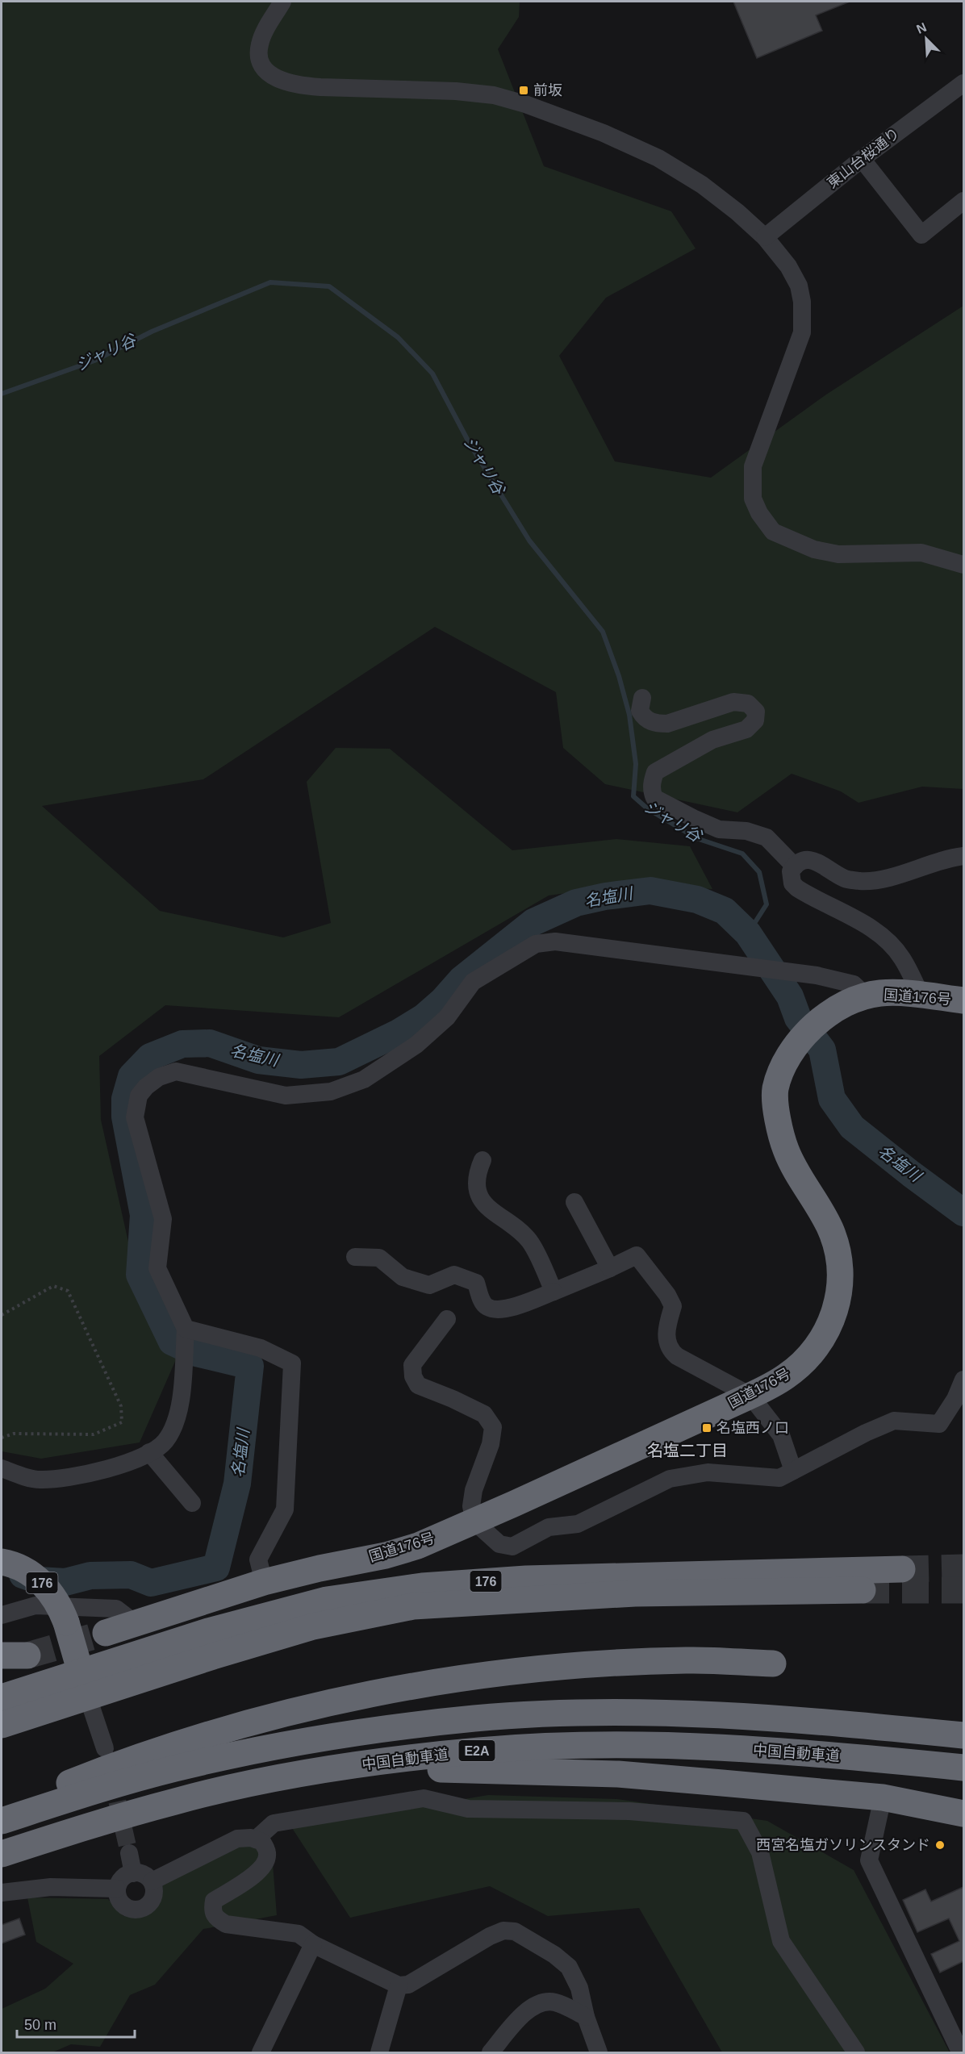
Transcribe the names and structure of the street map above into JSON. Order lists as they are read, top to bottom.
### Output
{
  "streets": {
    "highway": [
      "国道176号",
      "176",
      "E2A",
      "中国自動車道"
    ],
    "street": ["東山台桜通り"]
  },
  "districts": ["名塩二丁目"],
  "water": ["ジャリ谷", "名塩川"],
  "places": {
    "transit": ["前坂", "名塩西ノ口"],
    "other": ["西宮名塩ガソリンスタンド"]
  },
  "scale_bar": "50 m",
  "north": "top left"
}
